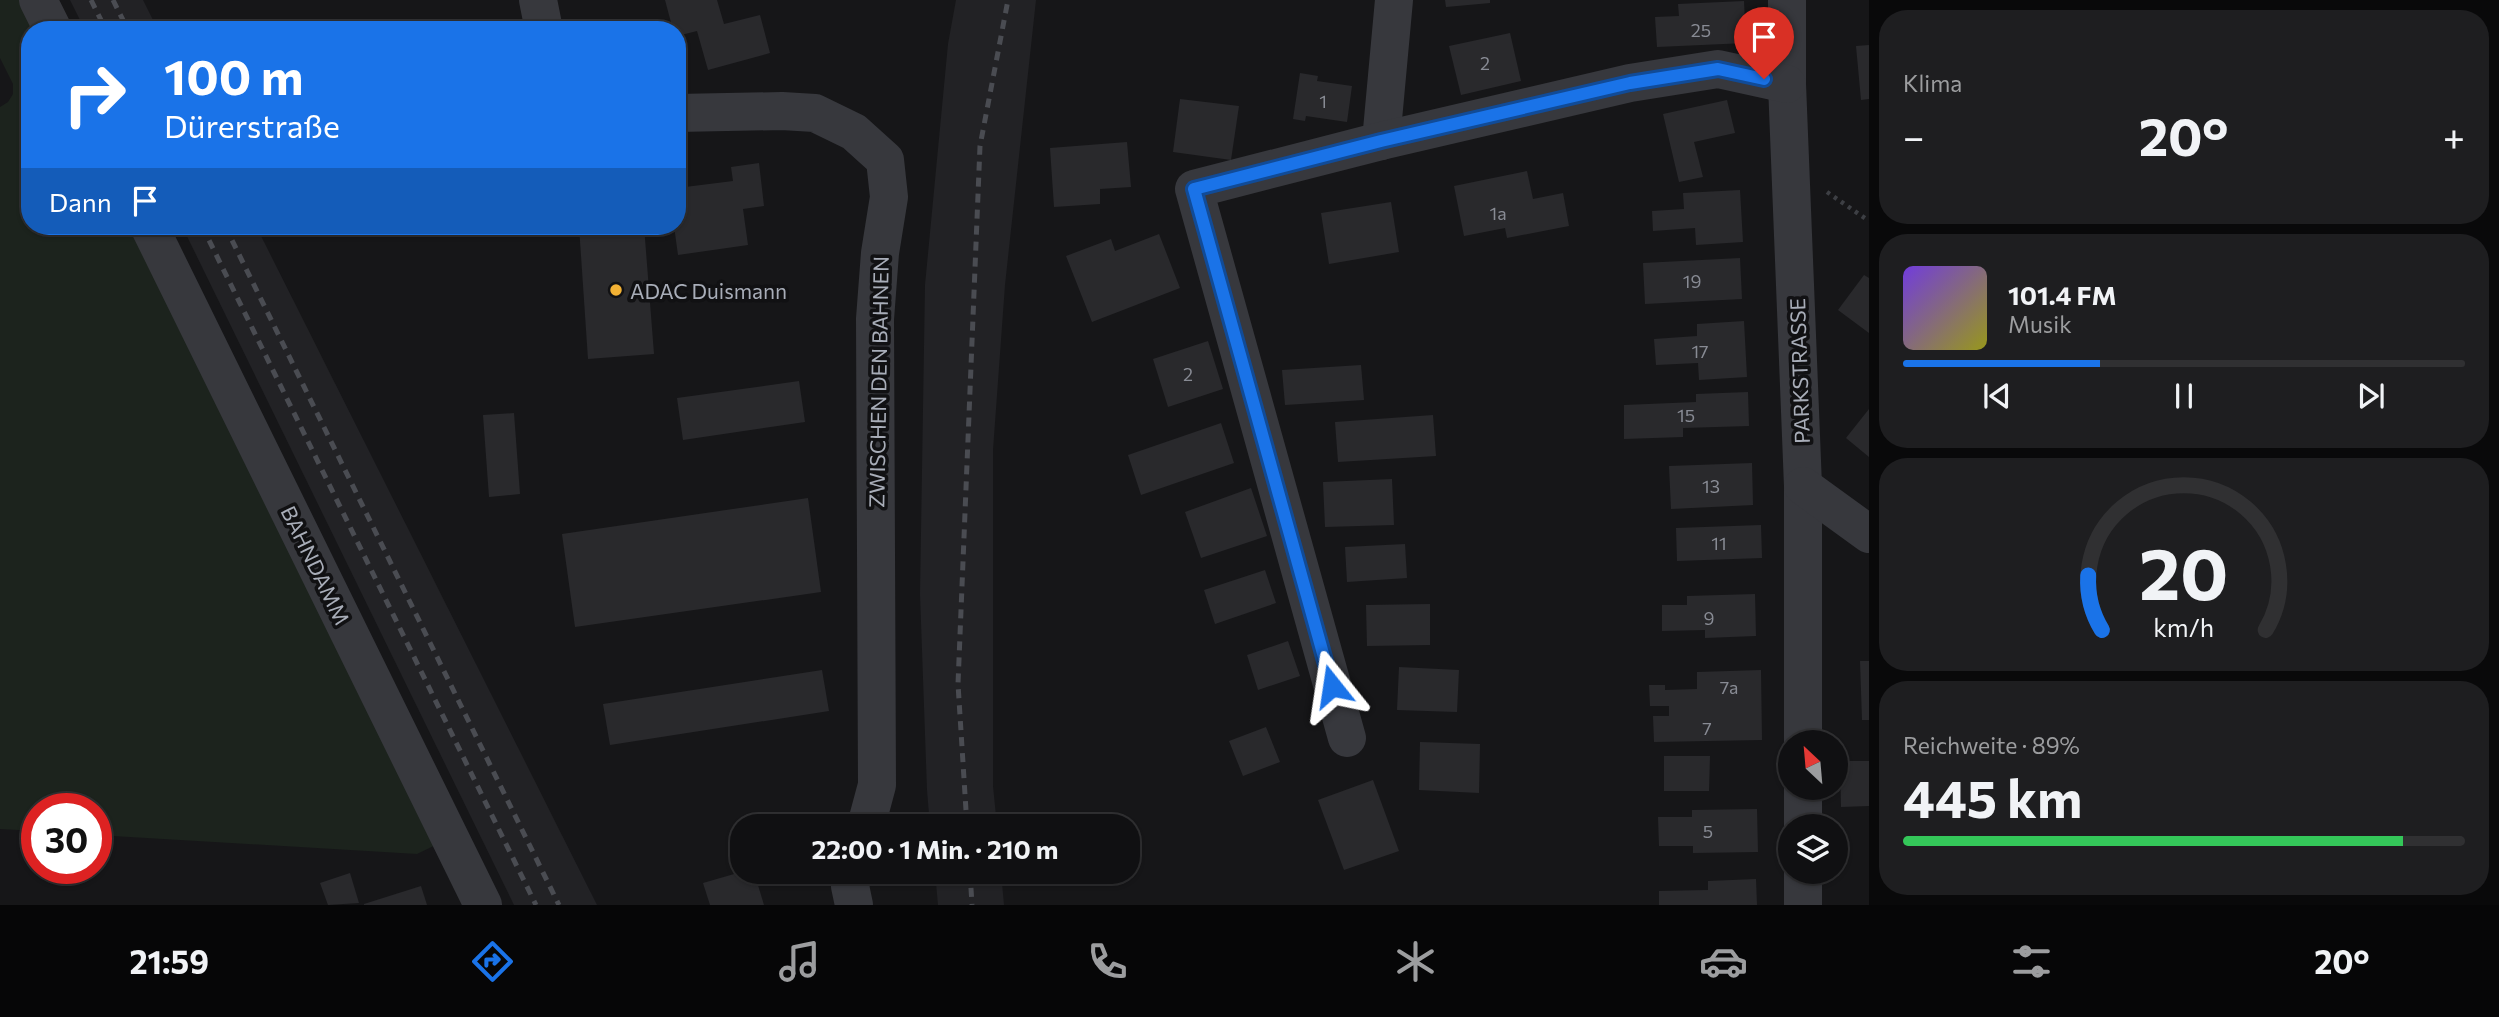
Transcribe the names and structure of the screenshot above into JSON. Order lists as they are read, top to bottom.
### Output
{
  "streets": {
    "street": ["PARKSTRASSE", "ZWISCHEN DEN BAHNEN", "BAHNDAMM"]
  },
  "places": ["ADAC Duismann"],
  "house_numbers": [
    "25",
    "2",
    "1",
    "1a",
    "19",
    "17",
    "2",
    "15",
    "13",
    "11",
    "9",
    "7a",
    "7",
    "5"
  ],
  "north": "top left",
  "page": {
    "tile": [
      "Klima",
      ["Reichweite · 89%", "445 km"]
    ],
    "turn": ["100 m", "Dürerstraße"],
    "heat": ["−", "20°", "+"],
    "then": "Dann",
    "song": ["101.4 FM", "Musik"],
    "limit": "30",
    "trip": "22:00 · 1 Min. · 210 m",
    "tabs": ["21:59", "20°"],
    "gauge": ["20", "km/h"]
  }
}
